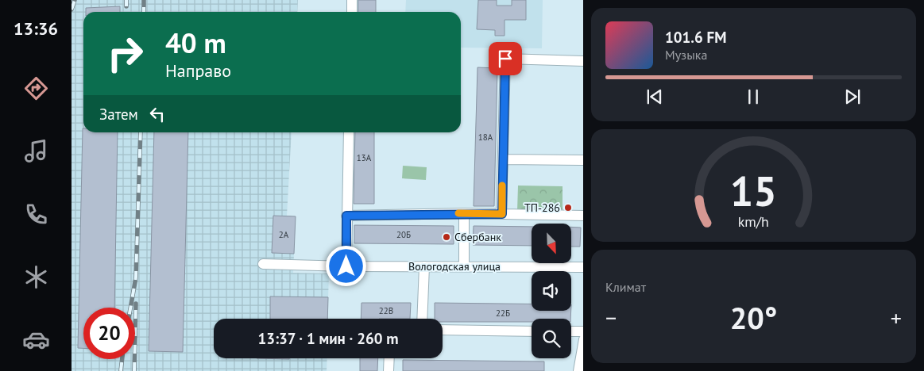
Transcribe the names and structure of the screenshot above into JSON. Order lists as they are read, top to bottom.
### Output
{
  "streets": {
    "street": ["Вологодская улица"]
  },
  "places": ["ТП-286", "Сбербанк"],
  "house_numbers": [
    "18А",
    "13А",
    "2А",
    "20Б",
    "22В",
    "22Б"
  ],
  "north": "bottom right",
  "page": {
    "tabs": "13:36",
    "turn": ["40 m", "Направо"],
    "song": ["101.6 FM", "Музыка"],
    "then": "Затем",
    "tile": "Климат",
    "heat": ["−", "20°", "+"],
    "limit": "20",
    "trip": "13:37 · 1 мин · 260 m",
    "gauge": ["15", "km/h"]
  }
}
